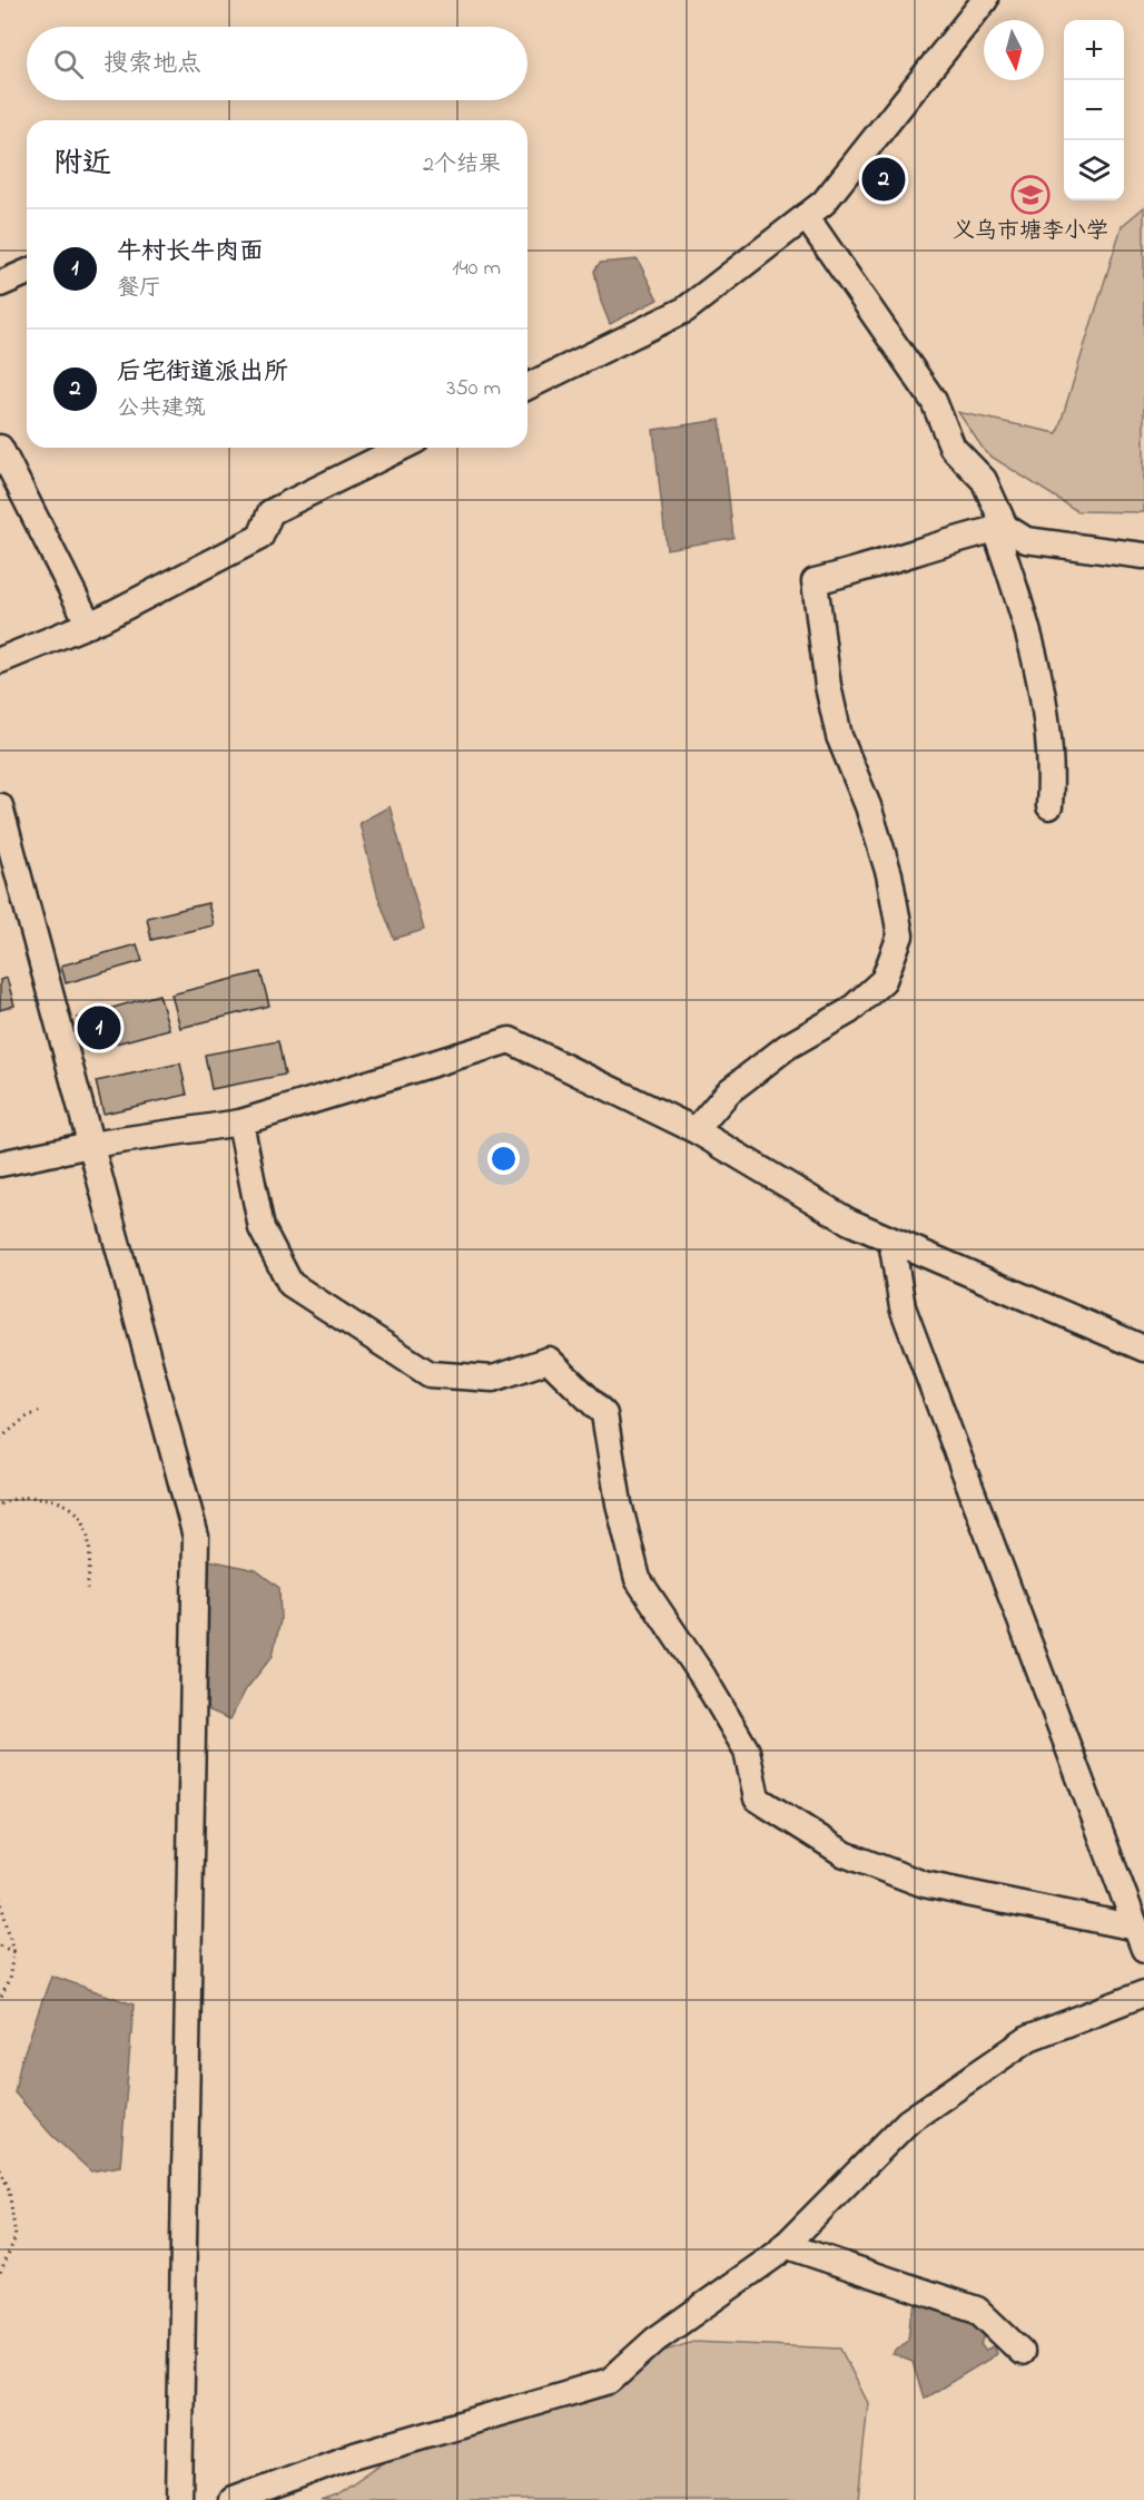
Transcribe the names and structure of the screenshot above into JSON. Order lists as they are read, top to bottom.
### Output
{
  "places": {
    "school or university": ["义乌市塘李小学"]
  },
  "north": "bottom",
  "page": {
    "map_buttons": ["+", "−"],
    "search": "搜索地点",
    "heading": ["附近", "2个结果"],
    "pins": ["2", "1"],
    "list": [
      {
        "mark": "1",
        "name": "牛村长牛肉面",
        "note": "餐厅",
        "value": "140 m"
      },
      {
        "mark": "2",
        "name": "后宅街道派出所",
        "note": "公共建筑",
        "value": "350 m"
      }
    ]
  }
}
